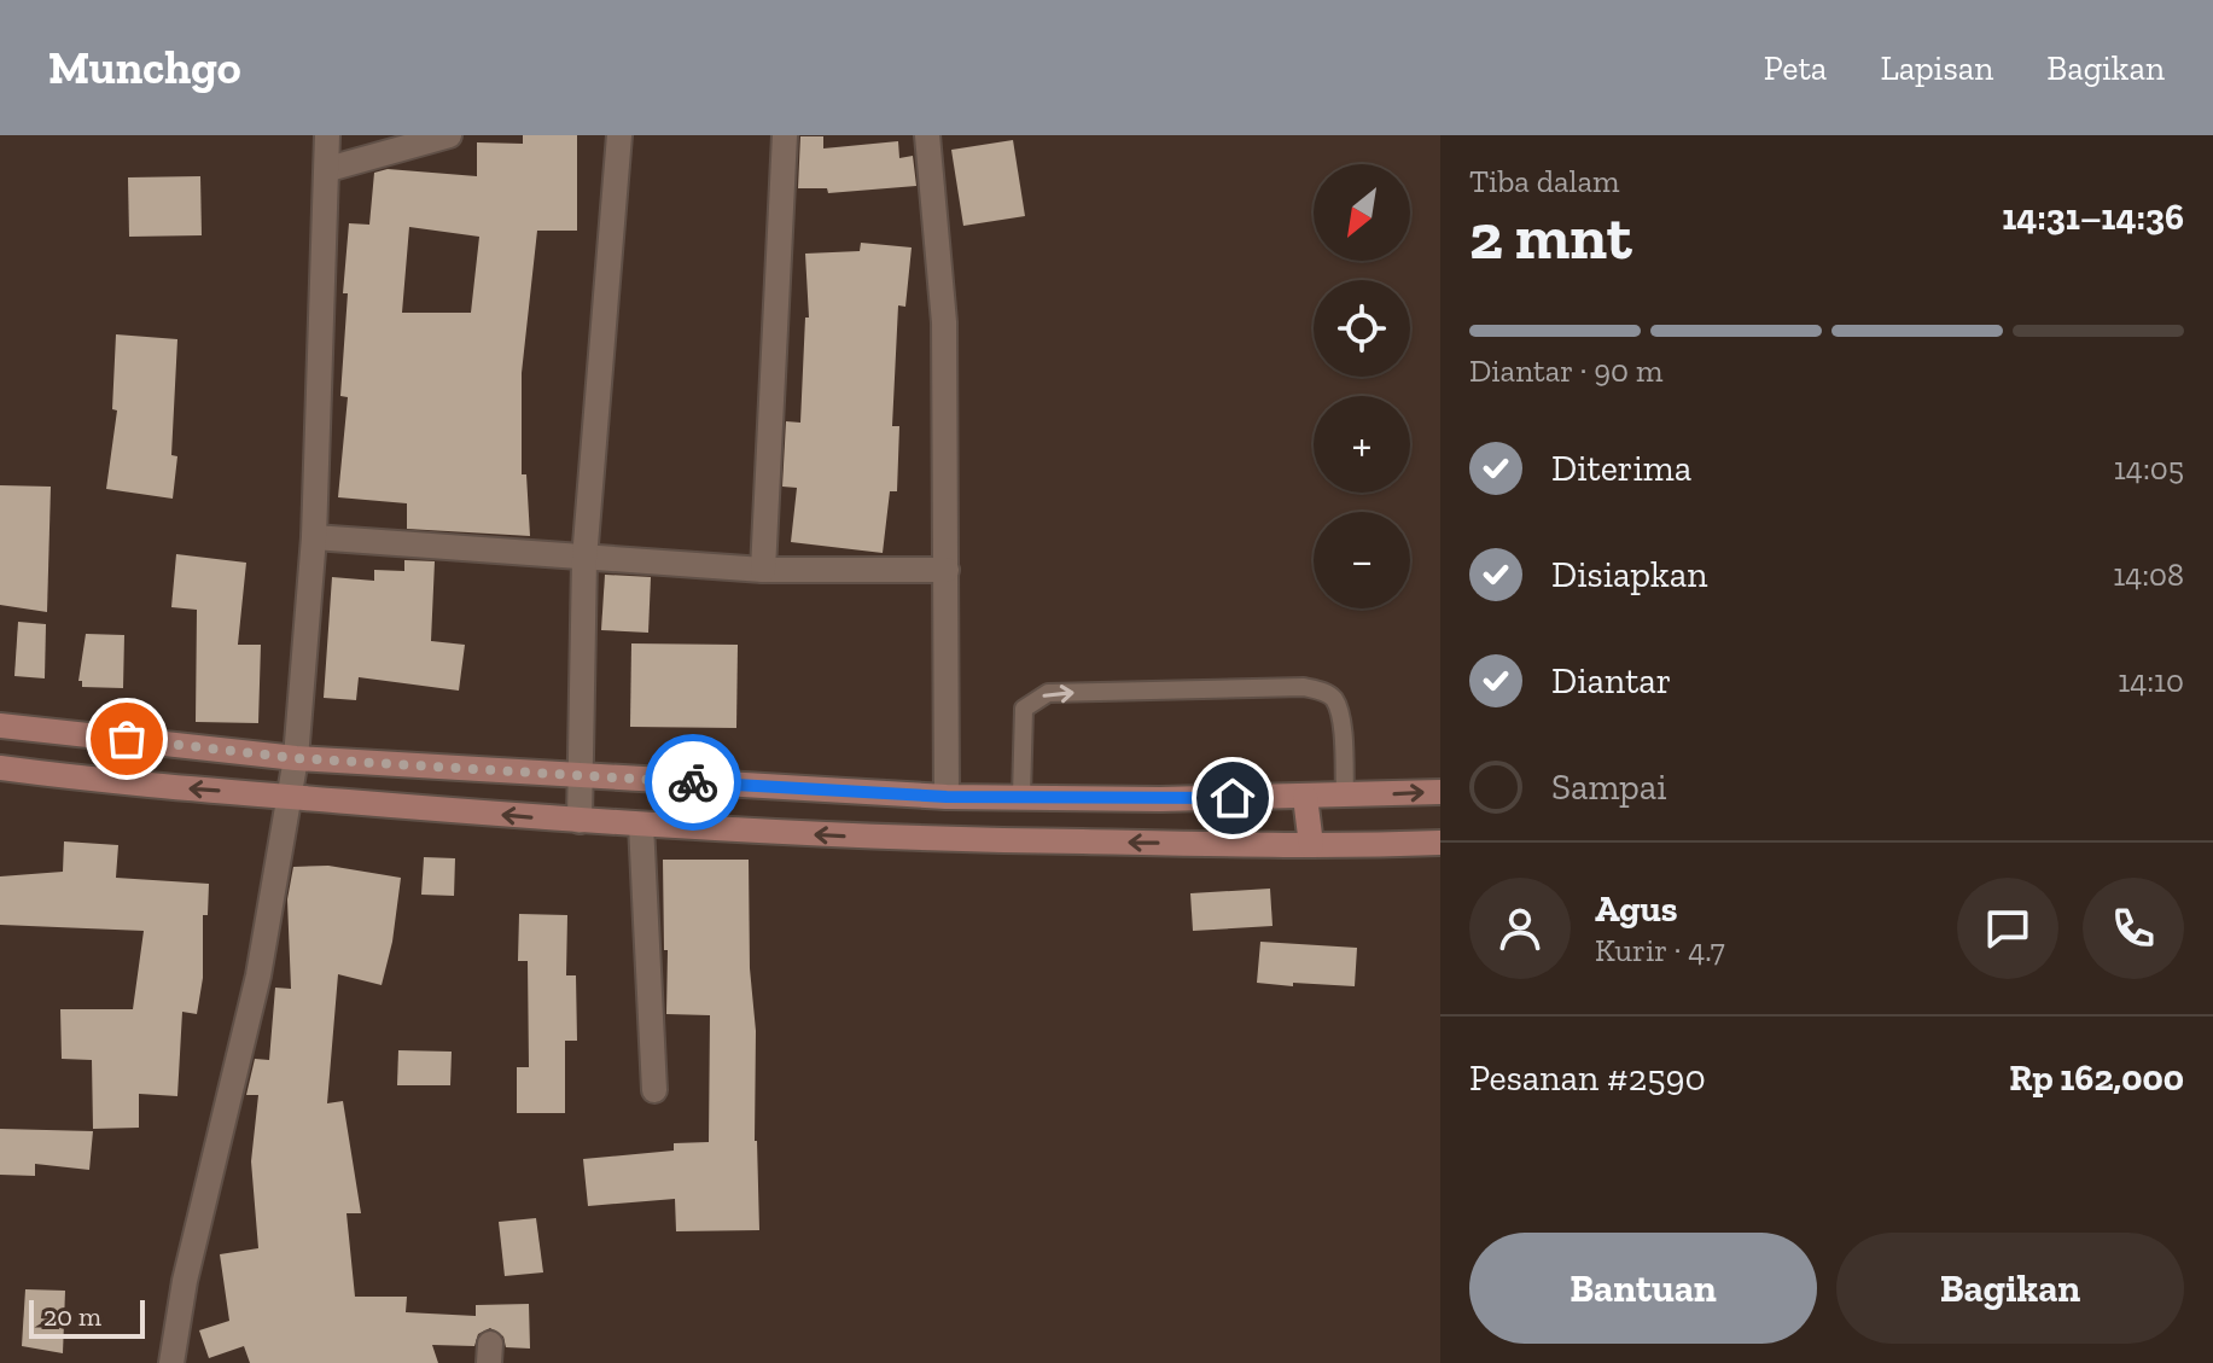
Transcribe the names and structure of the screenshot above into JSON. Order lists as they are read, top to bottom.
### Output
{
  "scale_bar": "20 m",
  "north": "bottom left",
  "page": {
    "header": "Munchgo",
    "nav": ["Peta", "Lapisan", "Bagikan"],
    "heading": ["2 mnt", "Tiba dalam", "14:31–14:36"],
    "panel": [
      "Agus",
      "Kurir · 4.7",
      "Pesanan #2590",
      "Rp 162,000"
    ],
    "map_buttons": ["+", "−"],
    "bar": "Diantar · 90 m",
    "list": [
      ["Diterima", "14:05"],
      ["Disiapkan", "14:08"],
      ["Diantar", "14:10"],
      "Sampai"
    ],
    "buttons": ["Bantuan", "Bagikan"],
    "scale": "20 m"
  }
}
